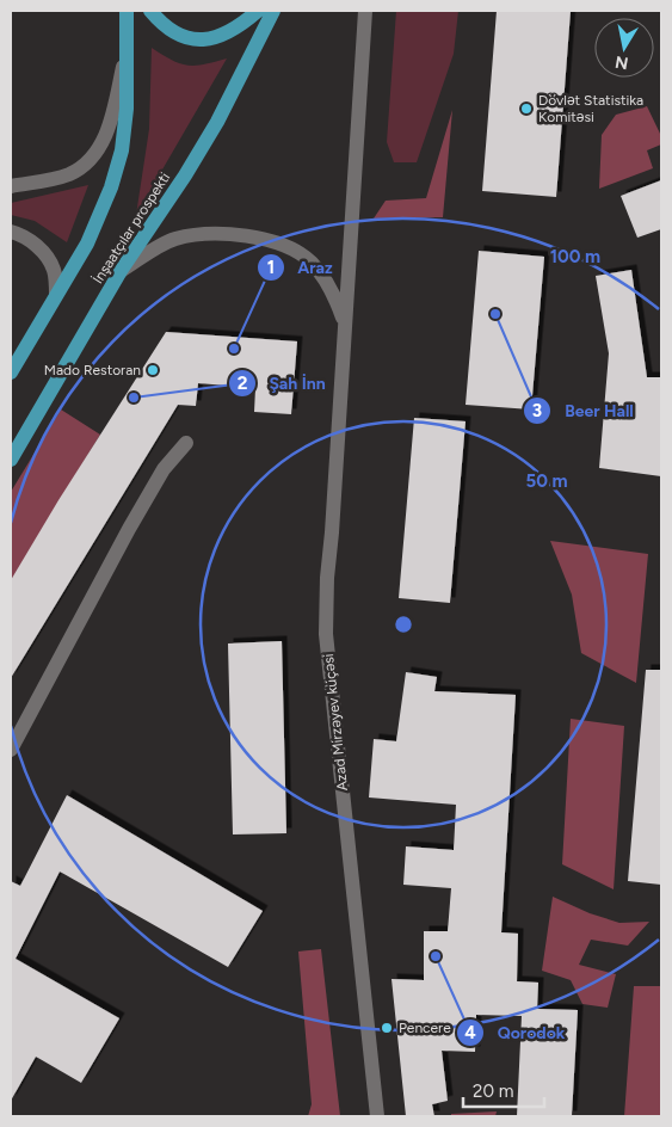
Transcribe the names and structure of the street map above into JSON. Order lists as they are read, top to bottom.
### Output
{
  "streets": {
    "main road": ["İnşaatçılar prospekti"],
    "street": ["Azad Mirzəyev küçəsi"]
  },
  "places": [
    "Dövlət Statistika Komitəsi",
    "Beer Hall",
    "Araz",
    "Mado Restoran",
    "Şah İnn",
    "Qorodok",
    "Pencere"
  ],
  "scale_bar": "20 m",
  "north": "bottom",
  "rings": ["100 m", "50 m"]
}
